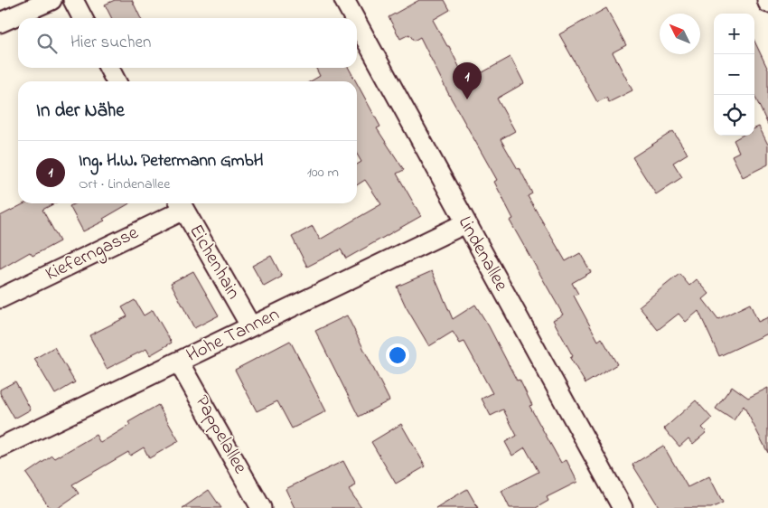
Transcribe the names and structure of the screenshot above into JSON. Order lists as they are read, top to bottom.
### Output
{
  "streets": {
    "street": [
      "Kieferngasse",
      "Lindenallee",
      "Eichenhain",
      "Hohe Tannen",
      "Pappelallee"
    ]
  },
  "crossings": [
    ["Kieferngasse", "Eichenhain"],
    ["Lindenallee", "Hohe Tannen"],
    ["Eichenhain", "Hohe Tannen"],
    ["Hohe Tannen", "Pappelallee"]
  ],
  "north": "top left",
  "page": {
    "map_buttons": ["+", "−"],
    "search": "Hier suchen",
    "pins": "1",
    "heading": "In der Nähe",
    "list": [
      {
        "mark": "1",
        "name": "Ing. H.W. Petermann GmbH",
        "note": "Ort · Lindenallee",
        "value": "100 m"
      }
    ]
  }
}
